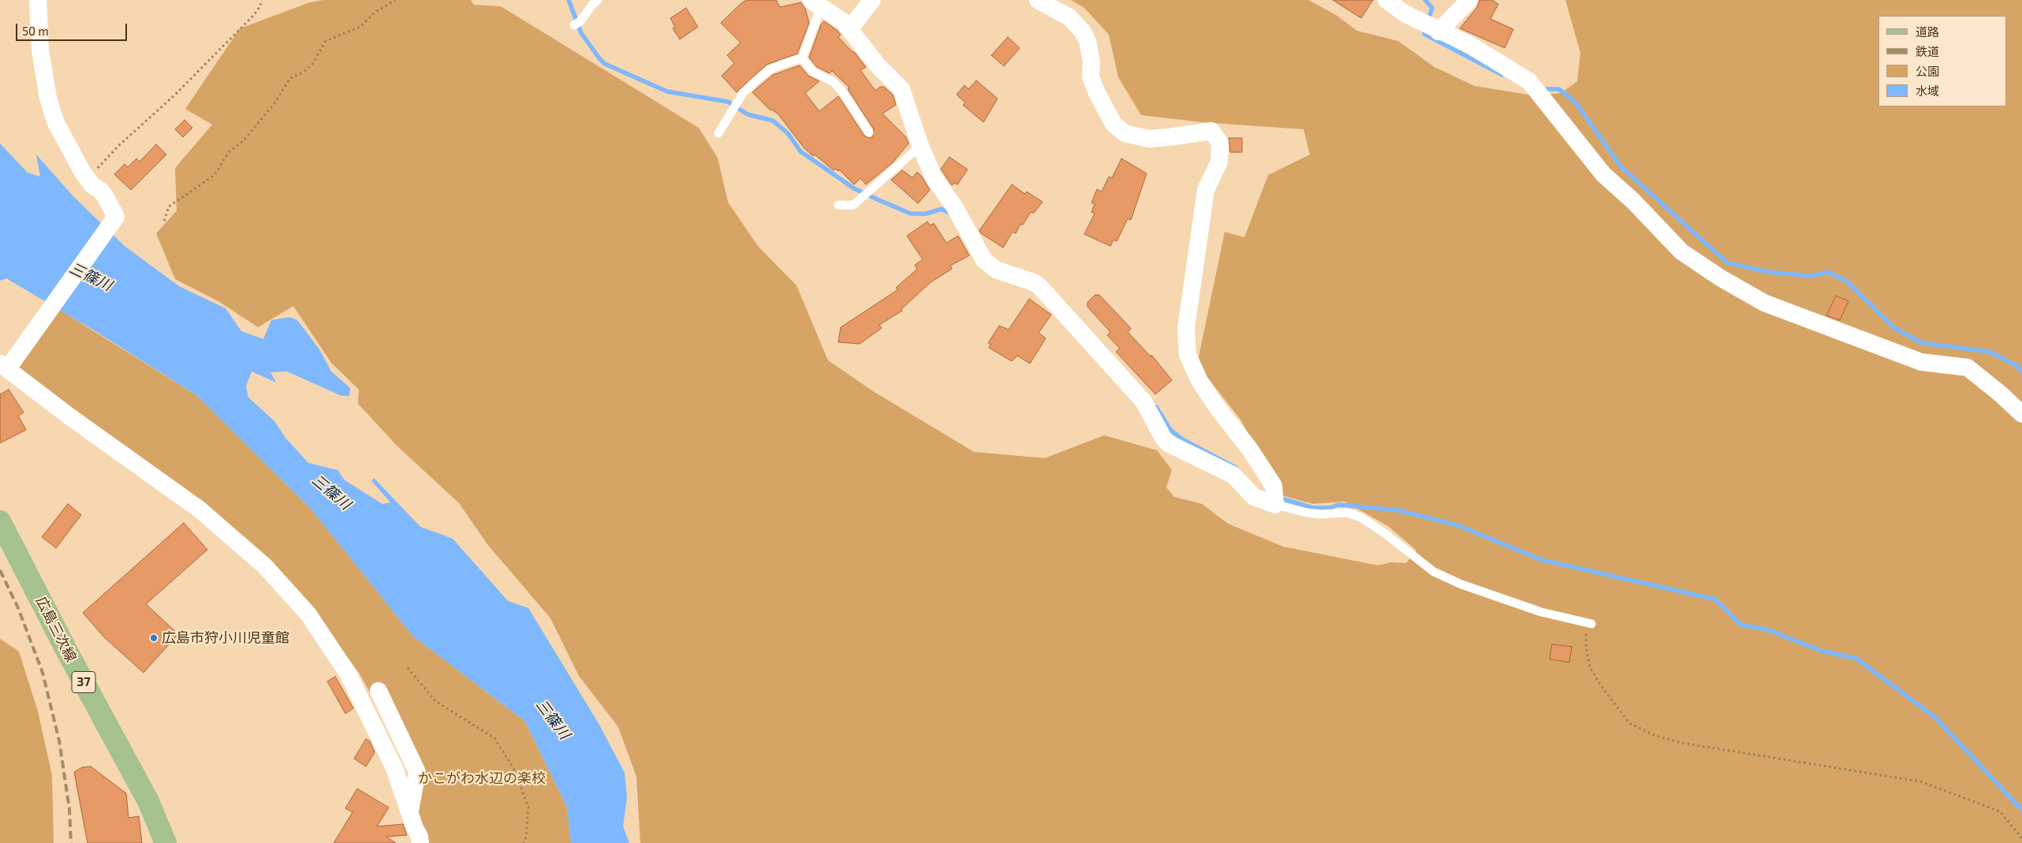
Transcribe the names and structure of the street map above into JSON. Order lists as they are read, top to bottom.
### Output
{
  "streets": {
    "main road": ["広島三次線", "37"]
  },
  "water": ["三篠川"],
  "parks": ["かこがわ水辺の楽校"],
  "places": ["広島市狩小川児童館"],
  "legend": [
    "道路",
    "鉄道",
    "公園",
    "水域"
  ],
  "scale_bar": "50 m"
}
